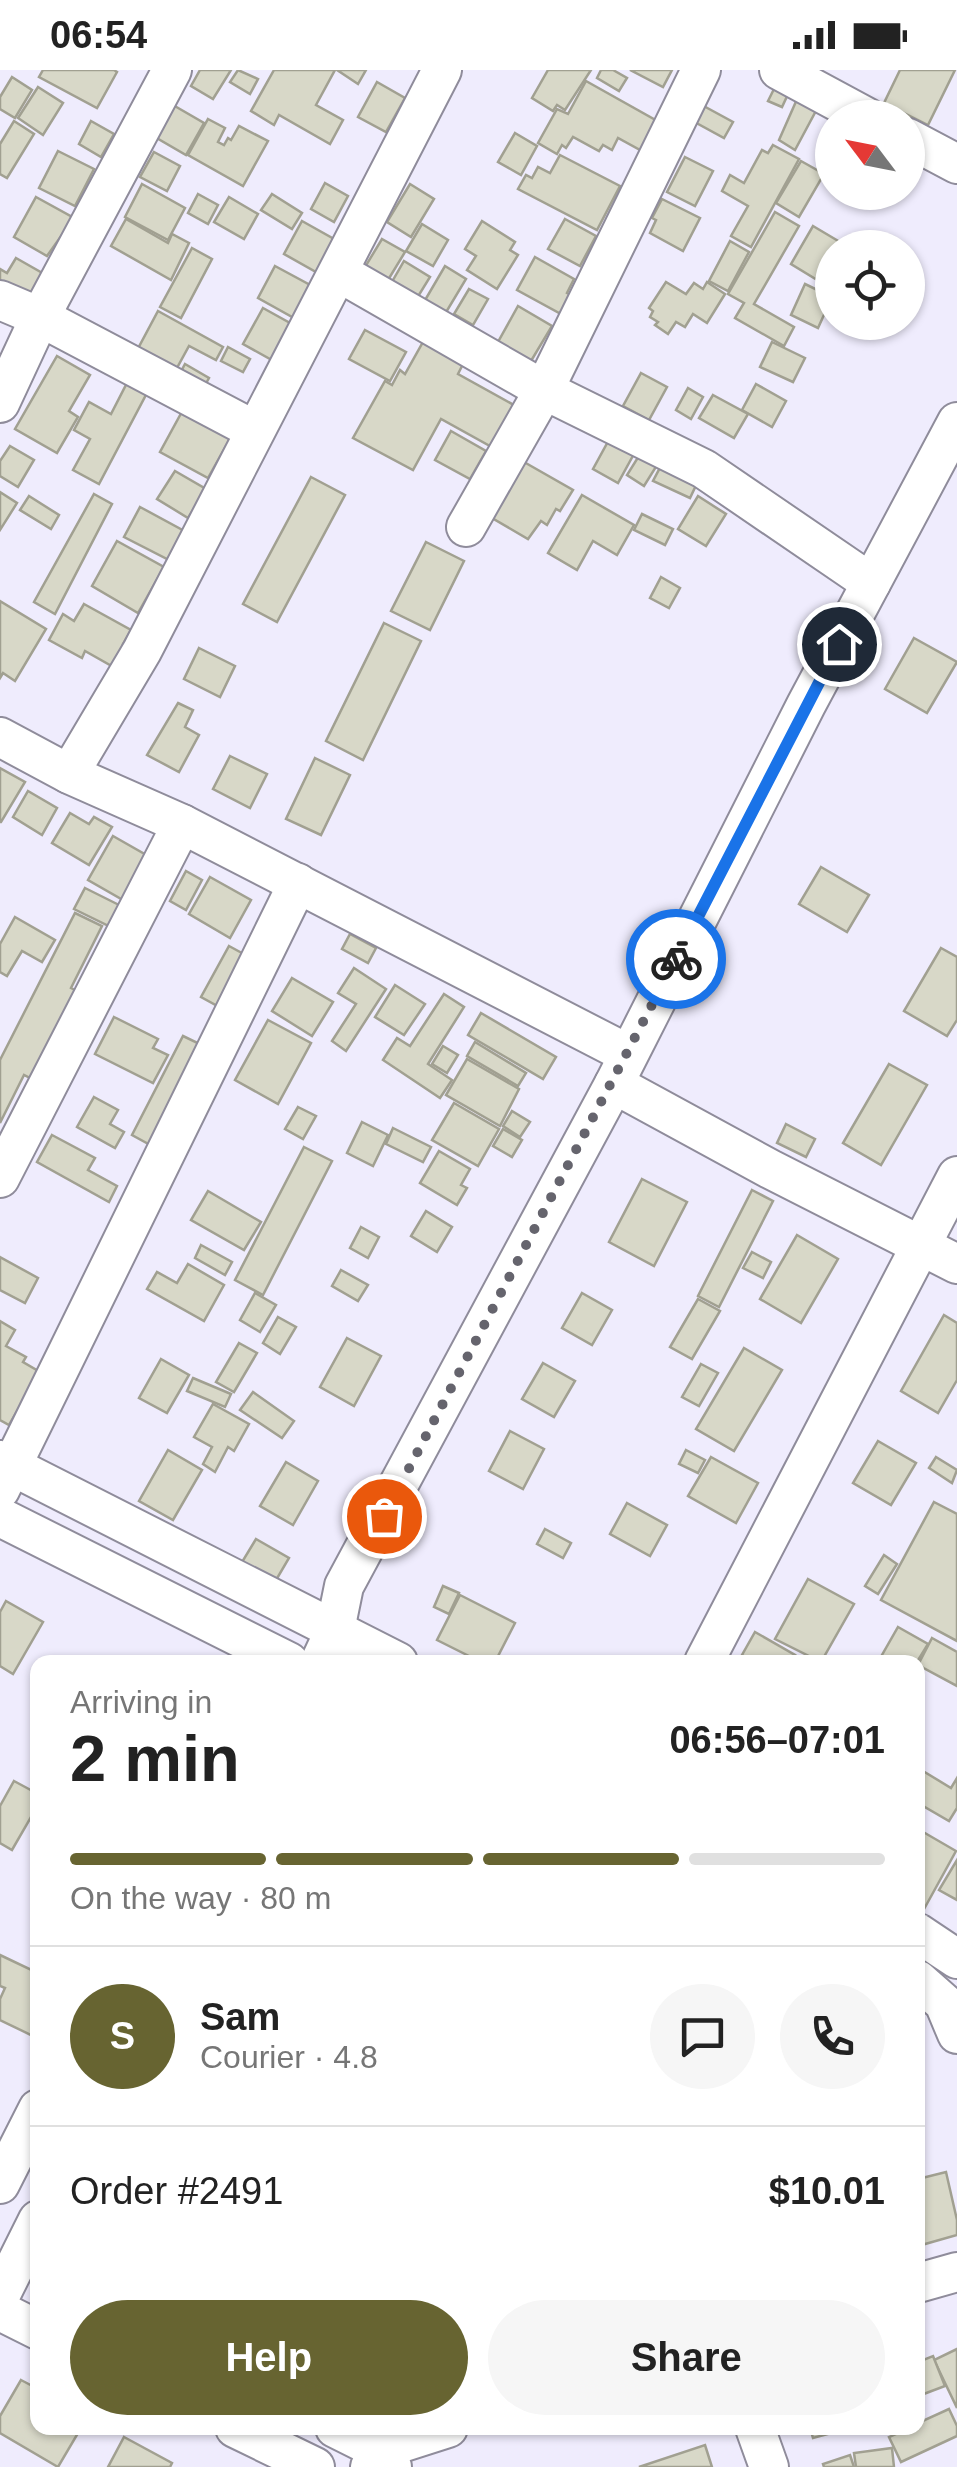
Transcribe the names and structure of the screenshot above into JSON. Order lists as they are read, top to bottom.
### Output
{
  "north": "top left",
  "page": {
    "status": "06:54",
    "heading": ["2 min", "Arriving in", "06:56–07:01"],
    "panel": [
      "Sam",
      "Courier · 4.8",
      "Order #2491",
      "$10.01"
    ],
    "bar": "On the way · 80 m",
    "round": "S",
    "buttons": ["Help", "Share"]
  }
}
